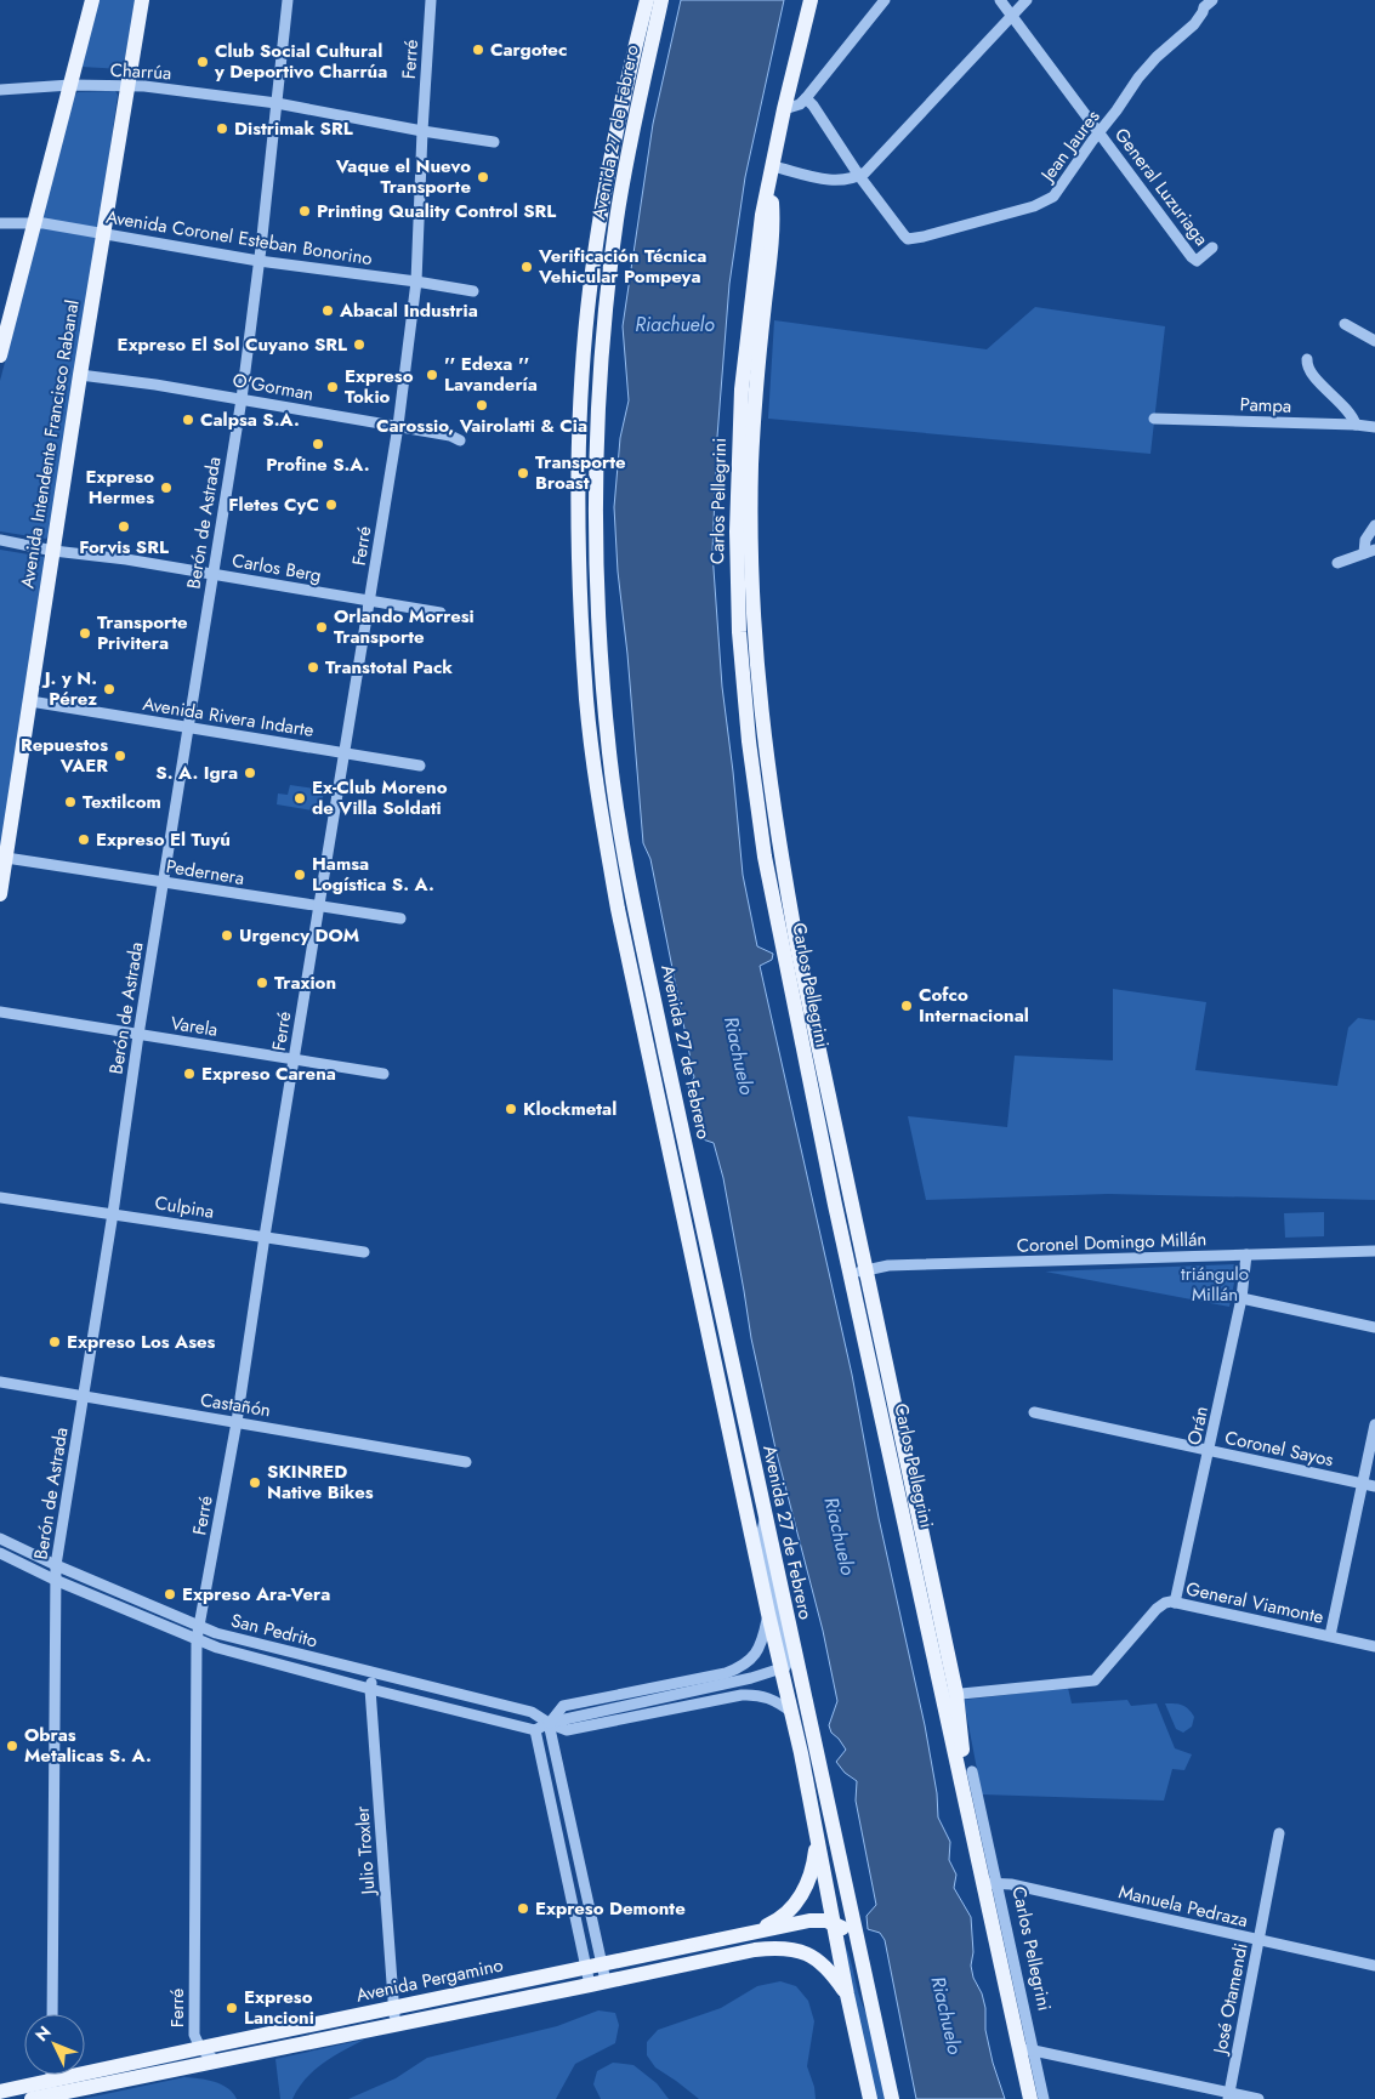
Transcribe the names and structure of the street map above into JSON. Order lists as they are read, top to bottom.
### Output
{
  "streets": {
    "main road": [
      "Avenida 27 de Febrero",
      "Avenida Intendente Francisco Rabanal",
      "Carlos Pellegrini",
      "Avenida Pergamino"
    ],
    "street": [
      "Ferré",
      "Charrúa",
      "Jean Jaures",
      "General Luzuriaga",
      "Avenida Coronel Esteban Bonorino",
      "O'Gorman",
      "Pampa",
      "Berón de Astrada",
      "Carlos Berg",
      "Avenida Rivera Indarte",
      "Pedernera",
      "Varela",
      "Culpina",
      "Coronel Domingo Millán",
      "Castañón",
      "Orán",
      "Coronel Sayos",
      "General Viamonte",
      "San Pedrito",
      "Julio Troxler",
      "Manuela Pedraza",
      "José Otamendi"
    ]
  },
  "crossings": [
    ["Ferré", "Charrúa"],
    ["Ferré", "Avenida Coronel Esteban Bonorino"],
    ["Ferré", "O'Gorman"],
    ["Ferré", "Carlos Berg"],
    ["Ferré", "Avenida Rivera Indarte"],
    ["Ferré", "Pedernera"],
    ["Ferré", "Varela"],
    ["Ferré", "Culpina"],
    ["Ferré", "Castañón"],
    ["Ferré", "San Pedrito"],
    ["Ferré", "Avenida Pergamino"],
    ["Charrúa", "Avenida Intendente Francisco Rabanal"],
    ["Charrúa", "Berón de Astrada"],
    ["Avenida 27 de Febrero", "San Pedrito"],
    ["Avenida 27 de Febrero", "Avenida Pergamino"],
    ["Jean Jaures", "General Luzuriaga"],
    ["Avenida Coronel Esteban Bonorino", "Avenida Intendente Francisco Rabanal"],
    ["Avenida Coronel Esteban Bonorino", "Berón de Astrada"],
    ["O'Gorman", "Avenida Intendente Francisco Rabanal"],
    ["O'Gorman", "Berón de Astrada"],
    ["Avenida Intendente Francisco Rabanal", "Carlos Berg"],
    ["Avenida Intendente Francisco Rabanal", "Avenida Rivera Indarte"],
    ["Avenida Intendente Francisco Rabanal", "Pedernera"],
    ["Carlos Pellegrini", "Coronel Domingo Millán"],
    ["Carlos Pellegrini", "General Viamonte"],
    ["Carlos Pellegrini", "Manuela Pedraza"],
    ["Berón de Astrada", "Carlos Berg"],
    ["Berón de Astrada", "Avenida Rivera Indarte"],
    ["Berón de Astrada", "Pedernera"],
    ["Berón de Astrada", "Varela"],
    ["Berón de Astrada", "Culpina"],
    ["Berón de Astrada", "Castañón"],
    ["Berón de Astrada", "San Pedrito"],
    ["Coronel Domingo Millán", "Orán"],
    ["Orán", "Coronel Sayos"],
    ["Orán", "General Viamonte"],
    ["San Pedrito", "Julio Troxler"],
    ["Julio Troxler", "Avenida Pergamino"],
    ["Manuela Pedraza", "José Otamendi"]
  ],
  "water": ["Riachuelo"],
  "parks": ["triángulo Millán"],
  "places": [
    "Cargotec",
    "Club Social Cultural y Deportivo Charrúa",
    "Distrimak SRL",
    "Vaque el Nuevo Transporte",
    "Printing Quality Control SRL",
    "Verificación Técnica Vehicular Pompeya",
    "Abacal Industria",
    "Expreso El Sol Cuyano SRL",
    "'' Edexa '' Lavandería",
    "Expreso Tokio",
    "Carossio, Vairolatti & Cia",
    "Calpsa S.A.",
    "Profine S.A.",
    "Transporte Broast",
    "Expreso Hermes",
    "Fletes CyC",
    "Forvis SRL",
    "Orlando Morresi Transporte",
    "Transporte Privitera",
    "Transtotal Pack",
    "J. y N. Pérez",
    "Repuestos VAER",
    "S. A. Igra",
    "Ex-Club Moreno de Villa Soldati",
    "Textilcom",
    "Expreso El Tuyú",
    "Hamsa Logística S. A.",
    "Urgency DOM",
    "Traxion",
    "Cofco Internacional",
    "Expreso Carena",
    "Klockmetal",
    "Expreso Los Ases",
    "SKINRED Native Bikes",
    "Expreso Ara-Vera",
    "Obras Metalicas S. A.",
    "Expreso Demonte",
    "Expreso Lancioni"
  ],
  "north": "top left"
}
